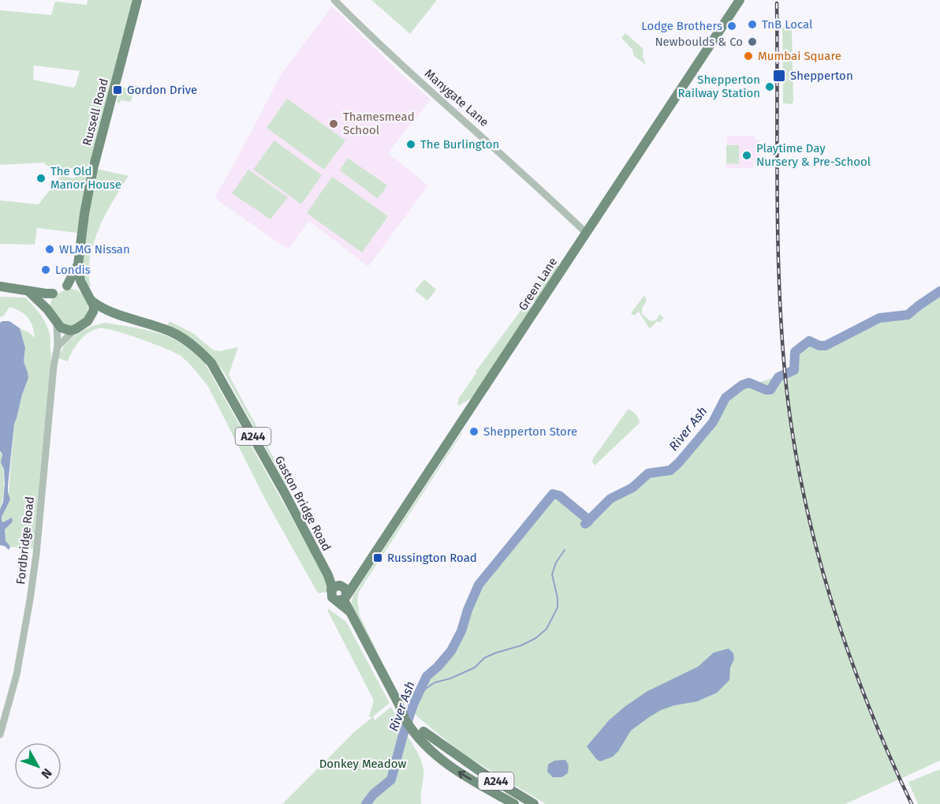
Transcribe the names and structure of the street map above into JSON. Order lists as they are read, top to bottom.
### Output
{
  "streets": {
    "main road": [
      "Russell Road",
      "Green Lane",
      "A244",
      "Gaston Bridge Road"
    ],
    "street": ["Manygate Lane", "Fordbridge Road"]
  },
  "crossings": [
    ["Manygate Lane", "Green Lane"],
    ["Russell Road", "Gaston Bridge Road"],
    ["Russell Road", "Fordbridge Road"],
    ["Green Lane", "Gaston Bridge Road"],
    ["A244", "Gaston Bridge Road"],
    ["Gaston Bridge Road", "Fordbridge Road"]
  ],
  "water": ["River Ash"],
  "parks": ["Donkey Meadow"],
  "places": {
    "other": [
      "TnB Local",
      "Lodge Brothers",
      "Newboulds & Co",
      "Mumbai Square",
      "Shepperton Railway Station",
      "Thamesmead School",
      "The Burlington",
      "Playtime Day Nursery & Pre-School",
      "The Old Manor House",
      "WLMG Nissan",
      "Londis",
      "Shepperton Store"
    ],
    "transit": ["Shepperton", "Gordon Drive", "Russington Road"]
  },
  "north": "bottom right"
}
